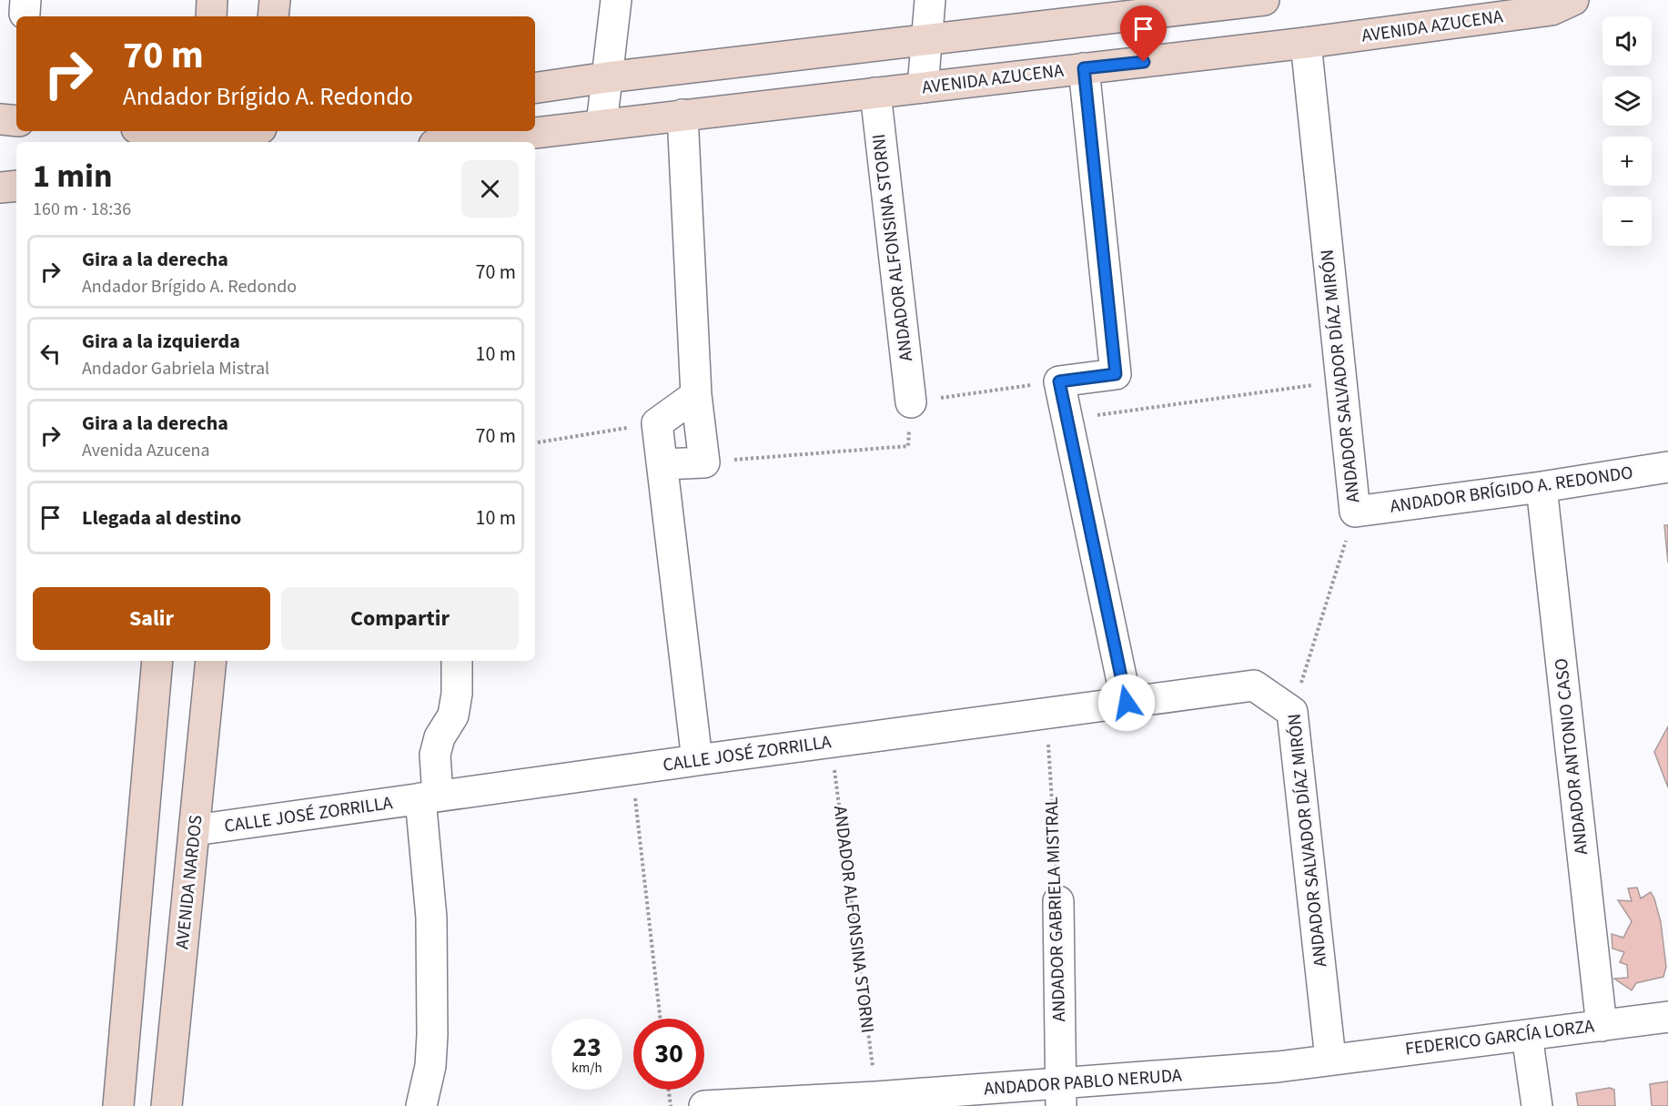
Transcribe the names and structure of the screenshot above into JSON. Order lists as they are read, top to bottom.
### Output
{
  "streets": {
    "street": [
      "AVENIDA AZUCENA",
      "ANDADOR ALFONSINA STORNI",
      "ANDADOR SALVADOR DÍAZ MIRÓN",
      "ANDADOR BRÍGIDO A. REDONDO",
      "CALLE JOSÉ ZORRILLA",
      "ANDADOR ANTONIO CASO",
      "AVENIDA NARDOS",
      "ANDADOR GABRIELA MISTRAL",
      "FEDERICO GARCÍA LORZA",
      "ANDADOR PABLO NERUDA"
    ]
  },
  "crossings": [
    ["AVENIDA AZUCENA", "ANDADOR ALFONSINA STORNI"],
    ["AVENIDA AZUCENA", "ANDADOR SALVADOR DÍAZ MIRÓN"],
    ["ANDADOR ALFONSINA STORNI", "CALLE JOSÉ ZORRILLA"],
    ["ANDADOR ALFONSINA STORNI", "ANDADOR PABLO NERUDA"],
    ["ANDADOR SALVADOR DÍAZ MIRÓN", "ANDADOR BRÍGIDO A. REDONDO"],
    ["ANDADOR SALVADOR DÍAZ MIRÓN", "CALLE JOSÉ ZORRILLA"],
    ["ANDADOR SALVADOR DÍAZ MIRÓN", "FEDERICO GARCÍA LORZA"],
    ["ANDADOR SALVADOR DÍAZ MIRÓN", "ANDADOR PABLO NERUDA"],
    ["ANDADOR BRÍGIDO A. REDONDO", "ANDADOR ANTONIO CASO"],
    ["CALLE JOSÉ ZORRILLA", "AVENIDA NARDOS"],
    ["CALLE JOSÉ ZORRILLA", "ANDADOR GABRIELA MISTRAL"],
    ["ANDADOR ANTONIO CASO", "FEDERICO GARCÍA LORZA"],
    ["ANDADOR GABRIELA MISTRAL", "ANDADOR PABLO NERUDA"],
    ["FEDERICO GARCÍA LORZA", "ANDADOR PABLO NERUDA"]
  ],
  "page": {
    "map_buttons": ["+", "−"],
    "turn": ["70 m", "Andador Brígido A. Redondo"],
    "heading": ["1 min", "160 m · 18:36"],
    "list": [
      {
        "name": "Gira a la derecha",
        "note": "Andador Brígido A. Redondo",
        "value": "70 m"
      },
      {
        "name": "Gira a la izquierda",
        "note": "Andador Gabriela Mistral",
        "value": "10 m"
      },
      {
        "name": "Gira a la derecha",
        "note": "Avenida Azucena",
        "value": "70 m"
      },
      {
        "name": "Llegada al destino",
        "value": "10 m"
      }
    ],
    "buttons": ["Salir", "Compartir"],
    "speed": "23 km/h",
    "limit": "30"
  }
}
